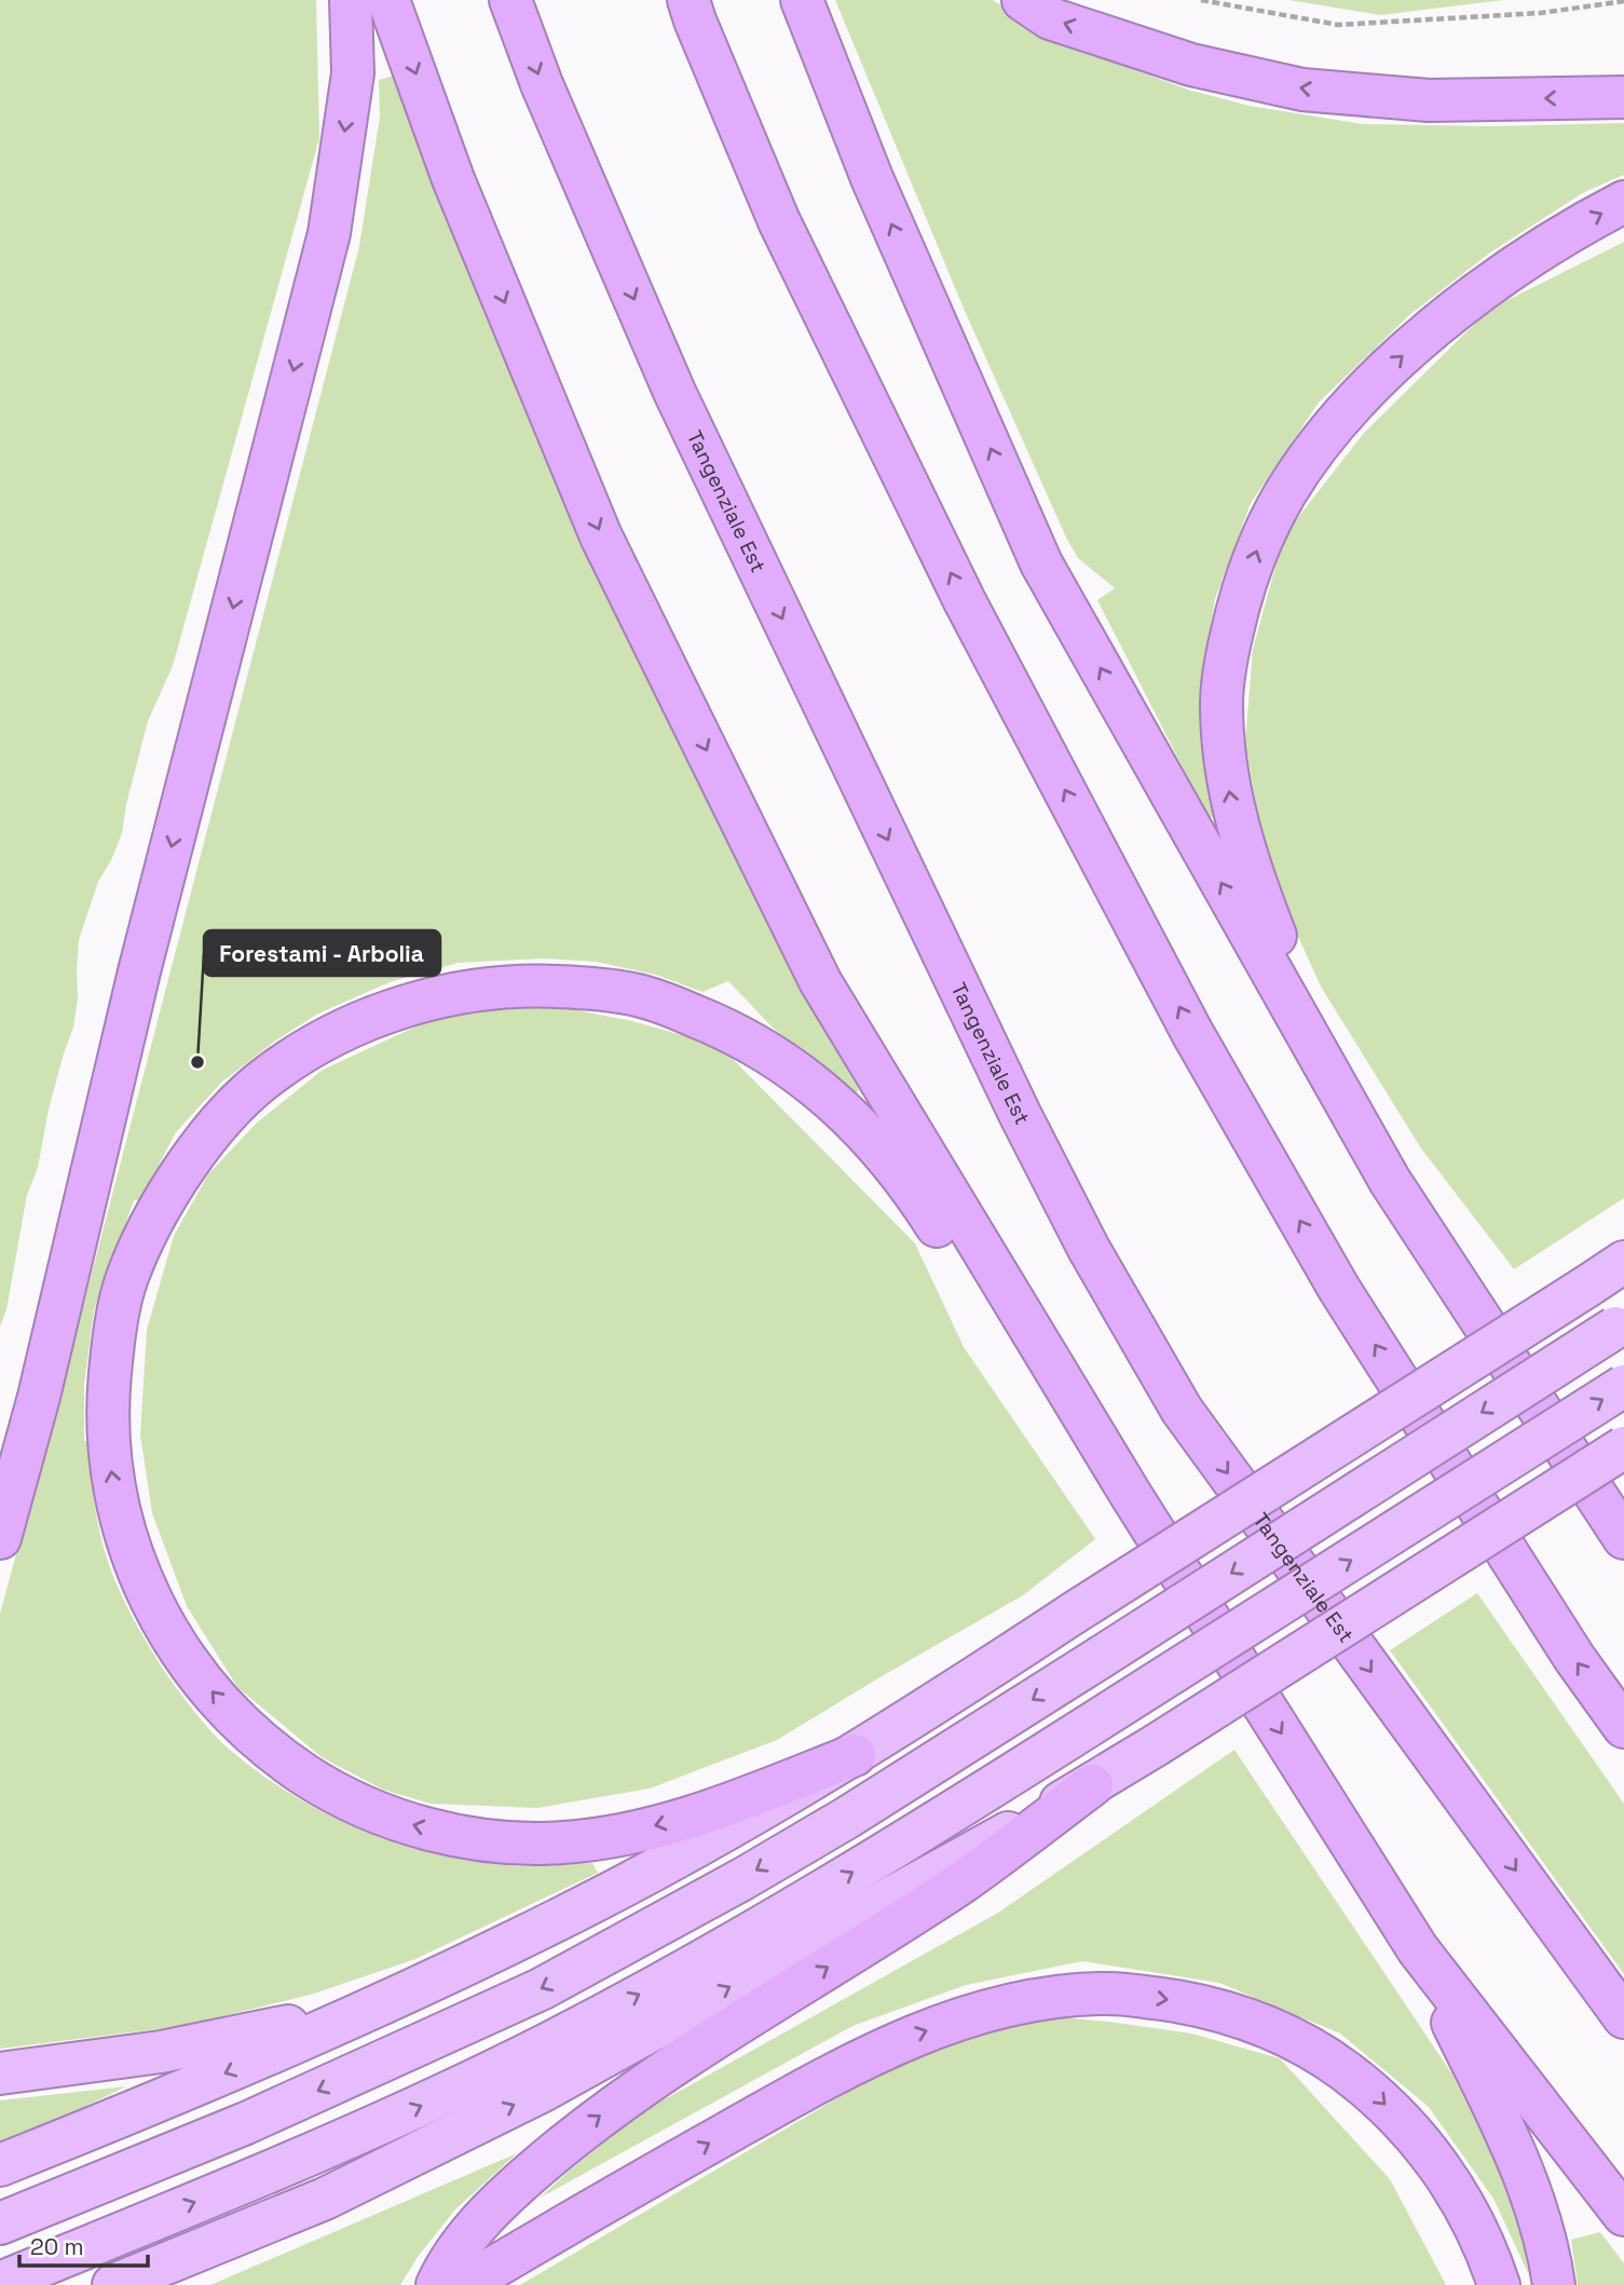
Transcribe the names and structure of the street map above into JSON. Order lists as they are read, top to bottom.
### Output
{
  "streets": {
    "highway": ["Tangenziale Est"]
  },
  "places": ["Forestami - Arbolia"],
  "scale_bar": "20 m"
}
